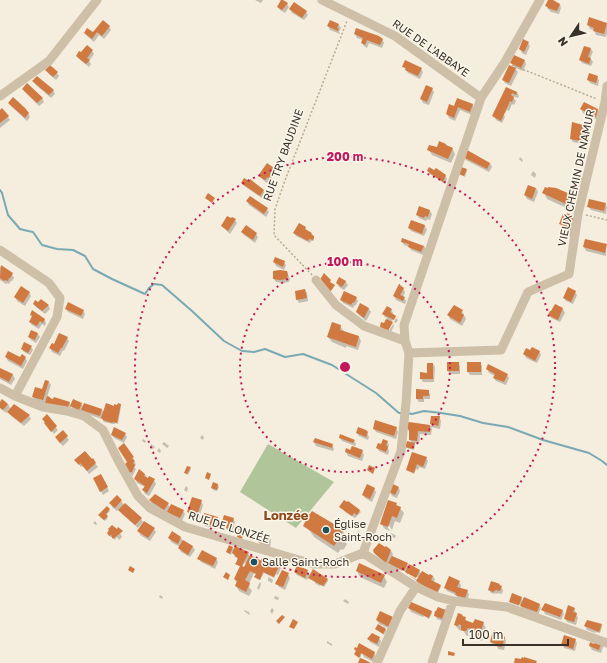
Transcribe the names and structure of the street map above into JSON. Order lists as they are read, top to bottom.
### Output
{
  "streets": {
    "street": ["RUE DE L'ABBAYE", "VIEUX CHEMIN DE NAMUR", "RUE DE LONZÉE"],
    "path": ["RUE TRY BAUDINE"]
  },
  "crossings": [
    ["RUE DE L'ABBAYE", "RUE TRY BAUDINE"]
  ],
  "districts": ["Lonzée"],
  "places": ["Église Saint-Roch", "Salle Saint-Roch"],
  "scale_bar": "100 m",
  "north": "bottom left",
  "rings": ["200 m", "100 m"]
}
